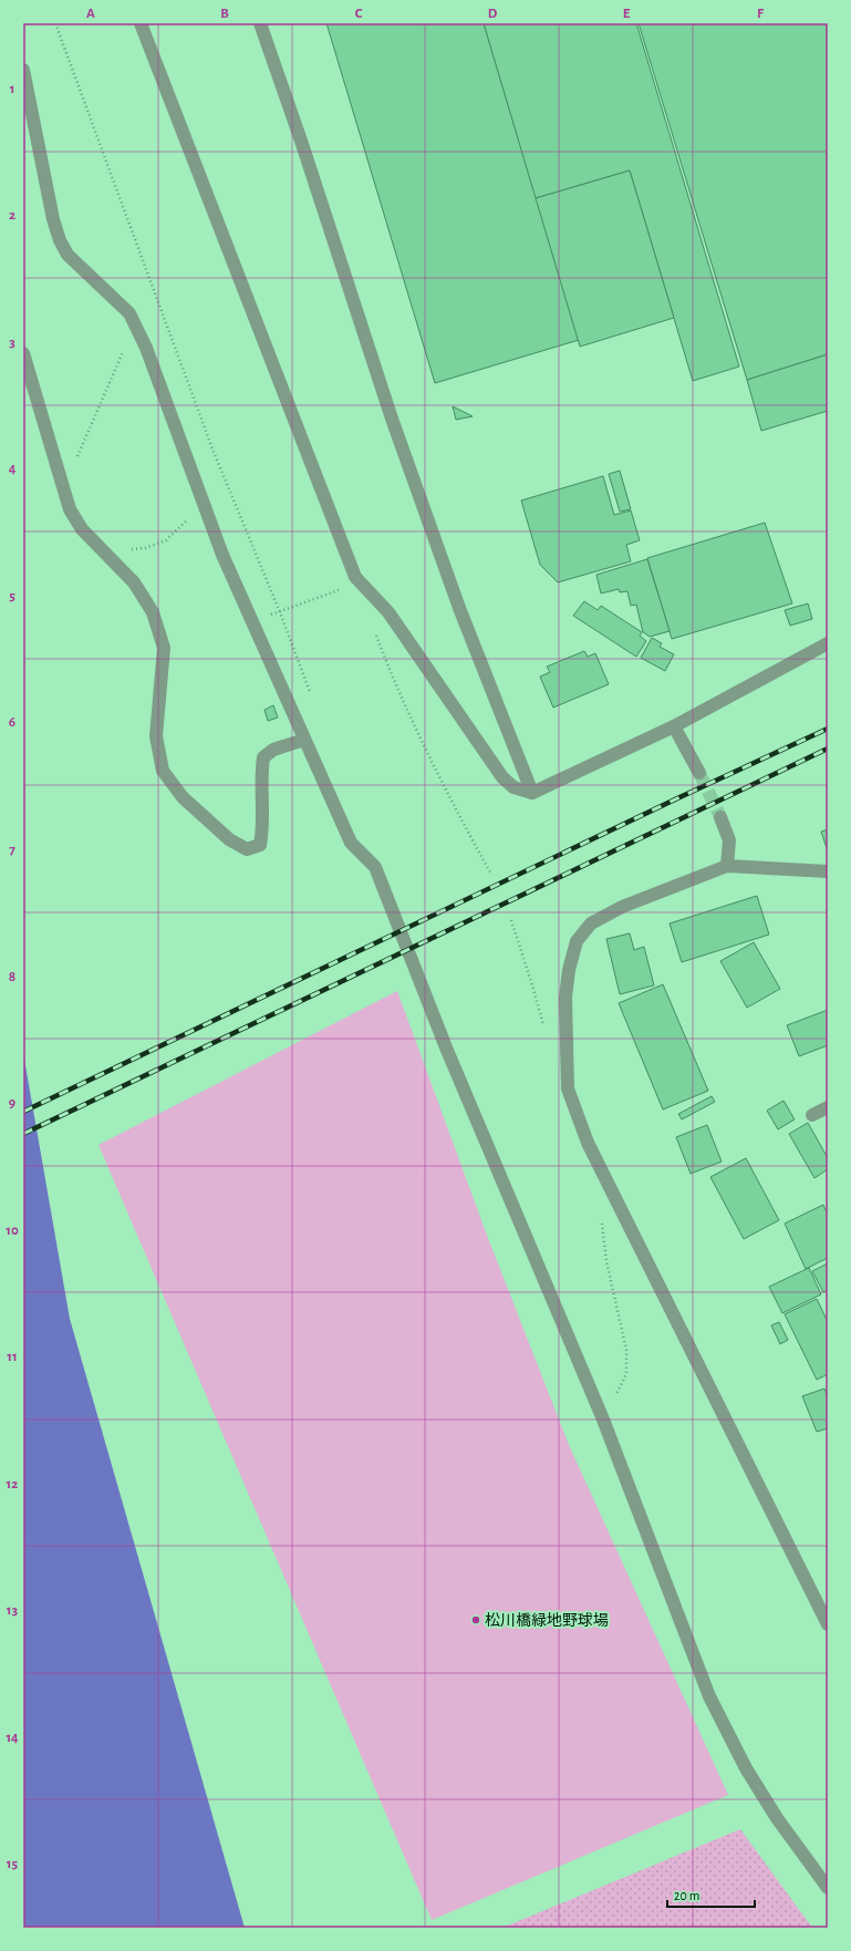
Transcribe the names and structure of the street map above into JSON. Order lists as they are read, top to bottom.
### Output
{
  "places": ["松川橋緑地野球場"],
  "scale_bar": "20 m",
  "grid": {
    "columns": [
      "A",
      "B",
      "C",
      "D",
      "E",
      "F"
    ],
    "rows": [
      "1",
      "2",
      "3",
      "4",
      "5",
      "6",
      "7",
      "8",
      "9",
      "10",
      "11",
      "12",
      "13",
      "14",
      "15"
    ]
  }
}
